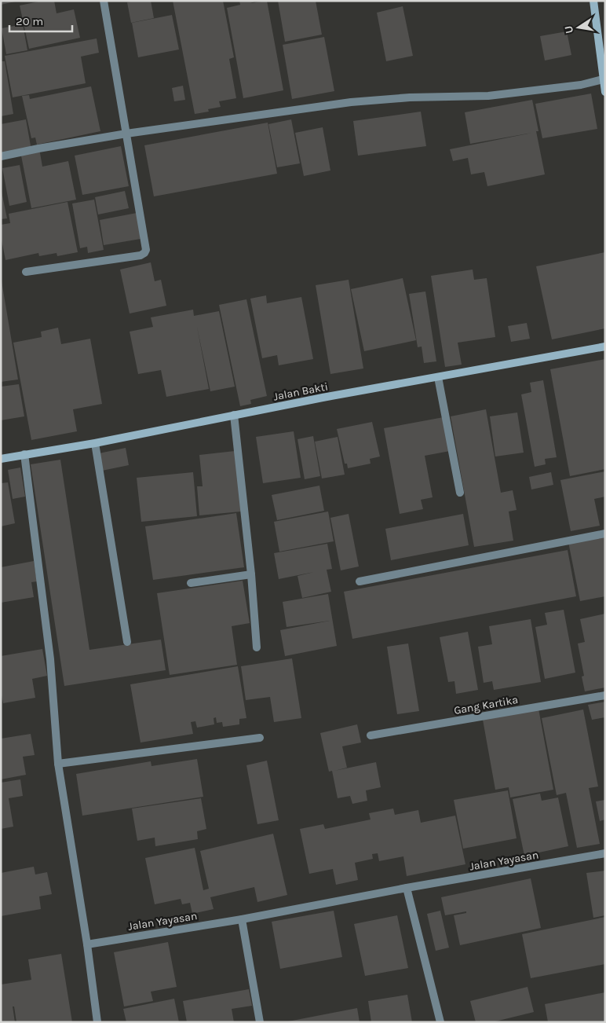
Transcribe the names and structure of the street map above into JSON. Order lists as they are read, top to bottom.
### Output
{
  "streets": {
    "street": ["Jalan Bakti", "Gang Kartika", "Jalan Yayasan"]
  },
  "scale_bar": "20 m",
  "north": "left"
}
